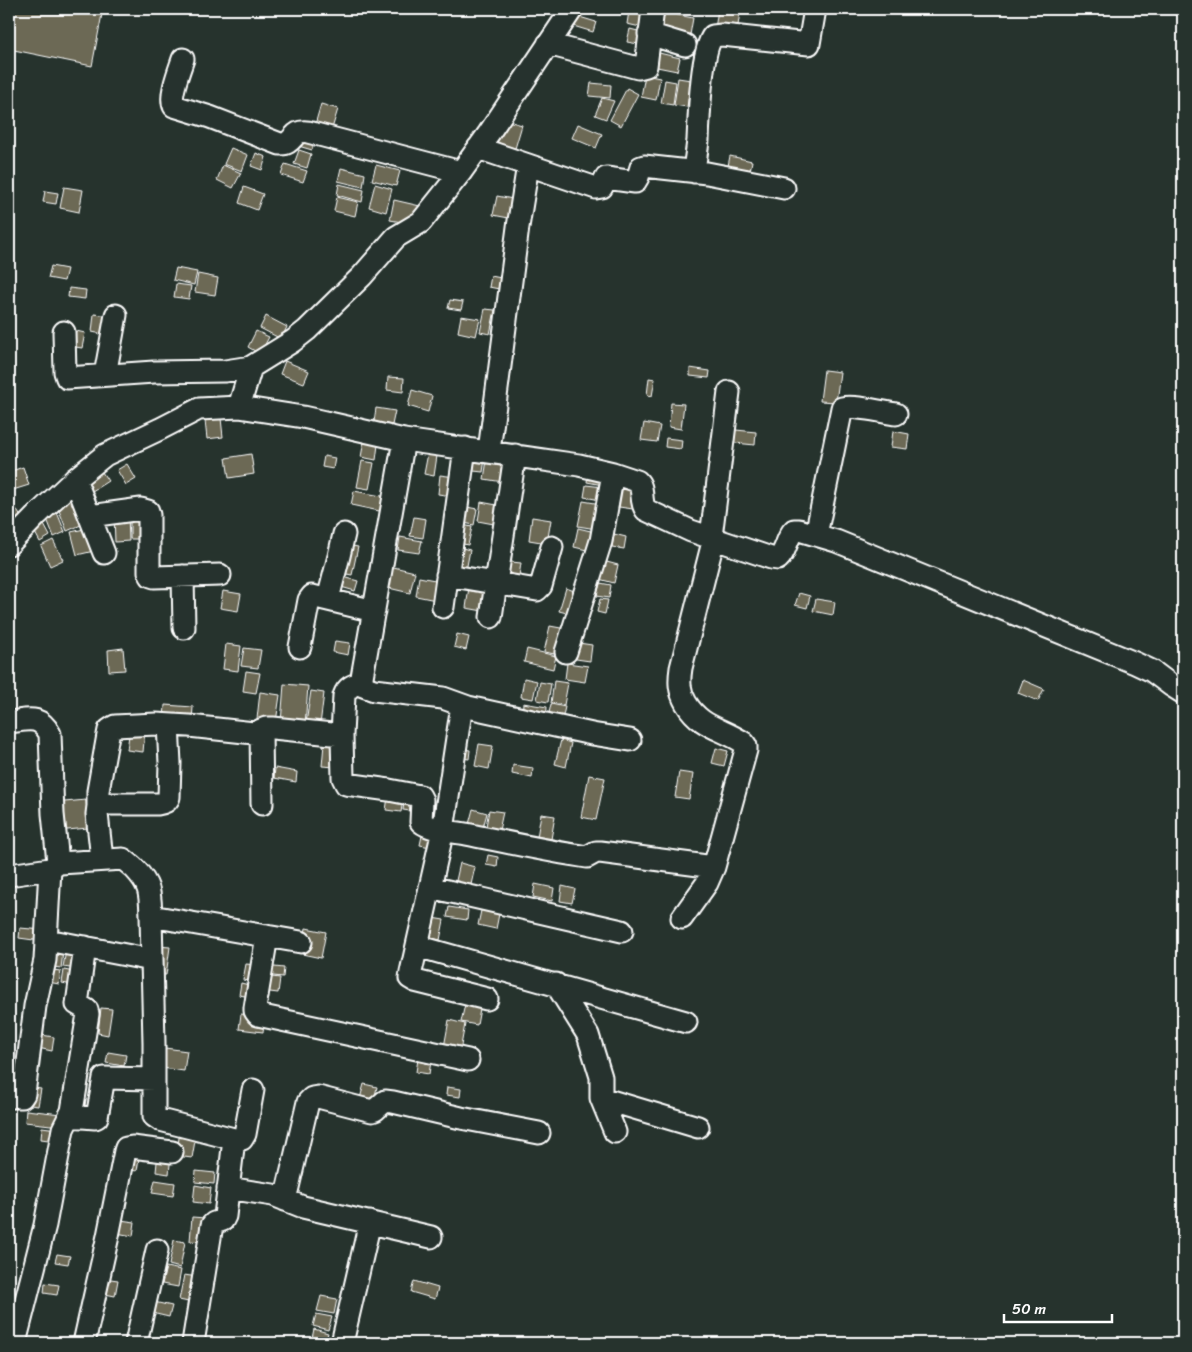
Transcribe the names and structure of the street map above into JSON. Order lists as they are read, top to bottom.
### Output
{
  "scale_bar": "50 m"
}
